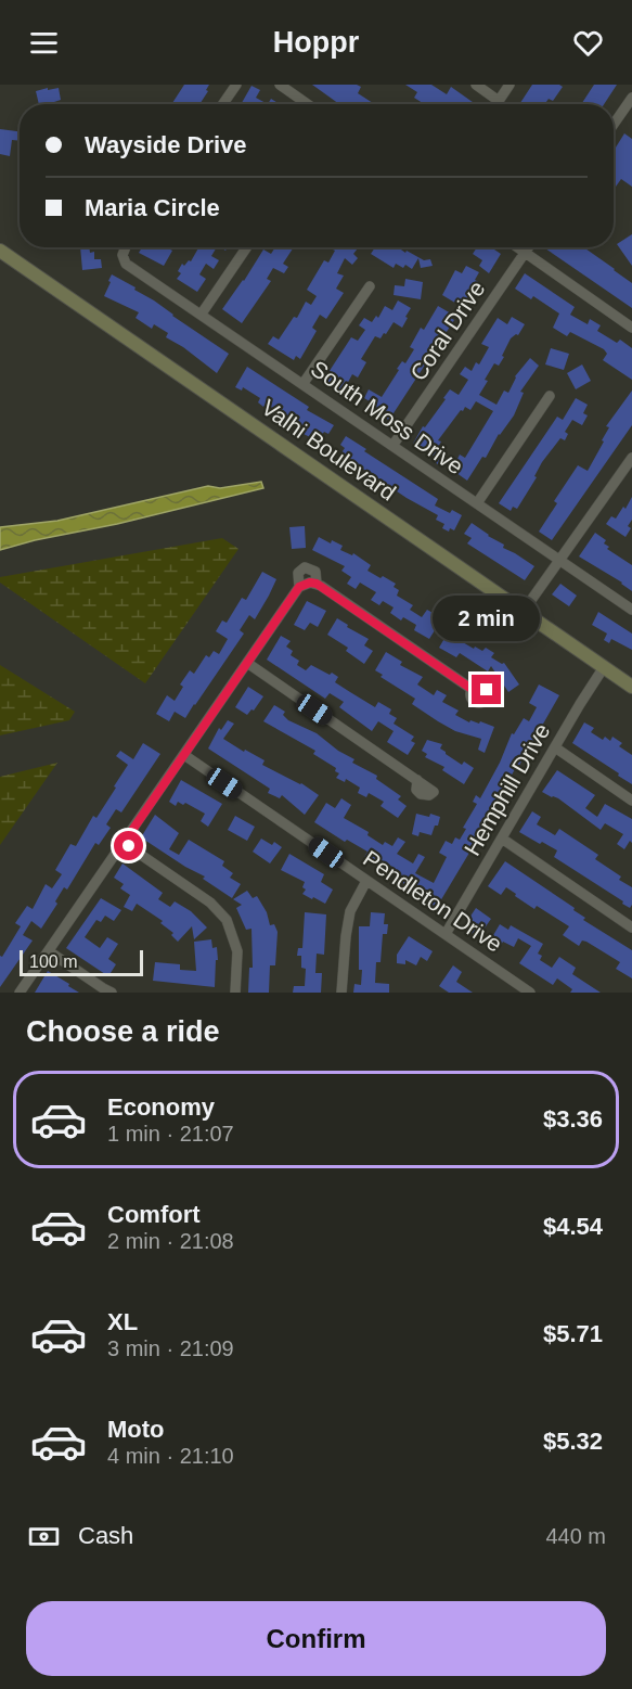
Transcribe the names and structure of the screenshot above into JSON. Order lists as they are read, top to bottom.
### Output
{
  "streets": {
    "street": [
      "Coral Drive",
      "South Moss Drive",
      "Valhi Boulevard",
      "Hemphill Drive",
      "Pendleton Drive"
    ]
  },
  "crossings": [
    ["Coral Drive", "South Moss Drive"],
    ["Valhi Boulevard", "Hemphill Drive"],
    ["Hemphill Drive", "Pendleton Drive"]
  ],
  "scale_bar": "100 m",
  "page": {
    "header": "Hoppr",
    "banner": ["Wayside Drive", "Maria Circle"],
    "bubble": "2 min",
    "scale": "100 m",
    "heading": "Choose a ride",
    "list": [
      {
        "name": "Economy",
        "note": "1 min · 21:07",
        "value": "$3.36"
      },
      {
        "name": "Comfort",
        "note": "2 min · 21:08",
        "value": "$4.54"
      },
      {
        "name": "XL",
        "note": "3 min · 21:09",
        "value": "$5.71"
      },
      {
        "name": "Moto",
        "note": "4 min · 21:10",
        "value": "$5.32"
      }
    ],
    "pay": ["Cash", "440 m"],
    "buttons": "Confirm"
  }
}
